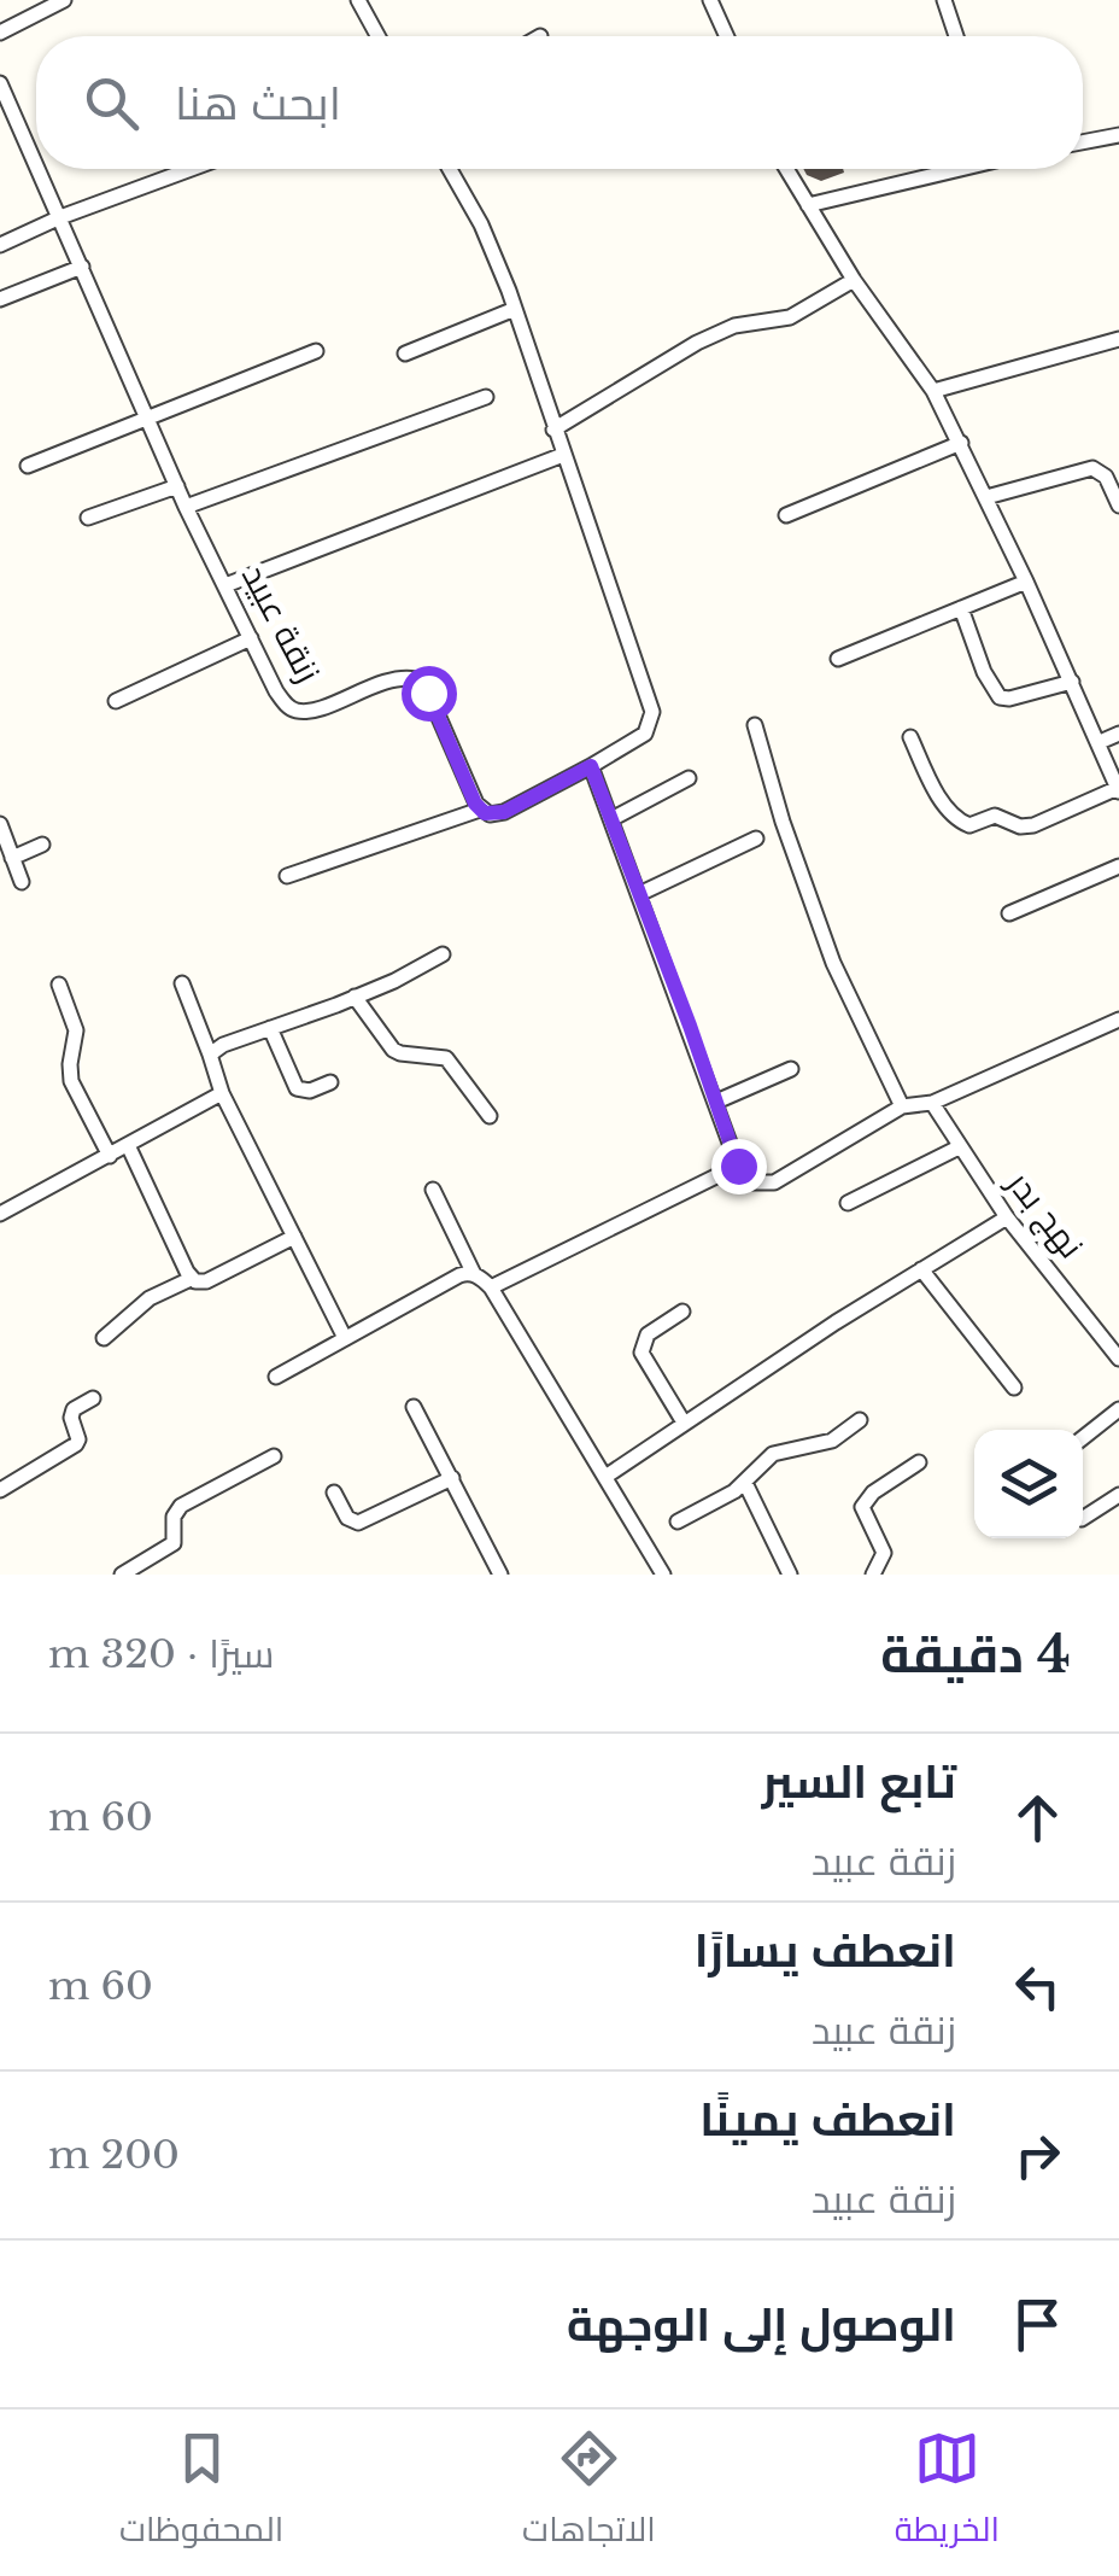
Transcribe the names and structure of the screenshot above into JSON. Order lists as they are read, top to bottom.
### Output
{
  "streets": {
    "street": ["زنقة عبيد", "نهج بدر"]
  },
  "page": {
    "search": "ابحث هنا",
    "heading": ["4 دقيقة", "سيرًا · 320 m"],
    "list": [
      ["تابع السير", "زنقة عبيد", "60 m"],
      ["انعطف يسارًا", "زنقة عبيد", "60 m"],
      ["انعطف يمينًا", "زنقة عبيد", "200 m"],
      "الوصول إلى الوجهة"
    ],
    "nav": ["الخريطة", "الاتجاهات", "المحفوظات"]
  }
}
